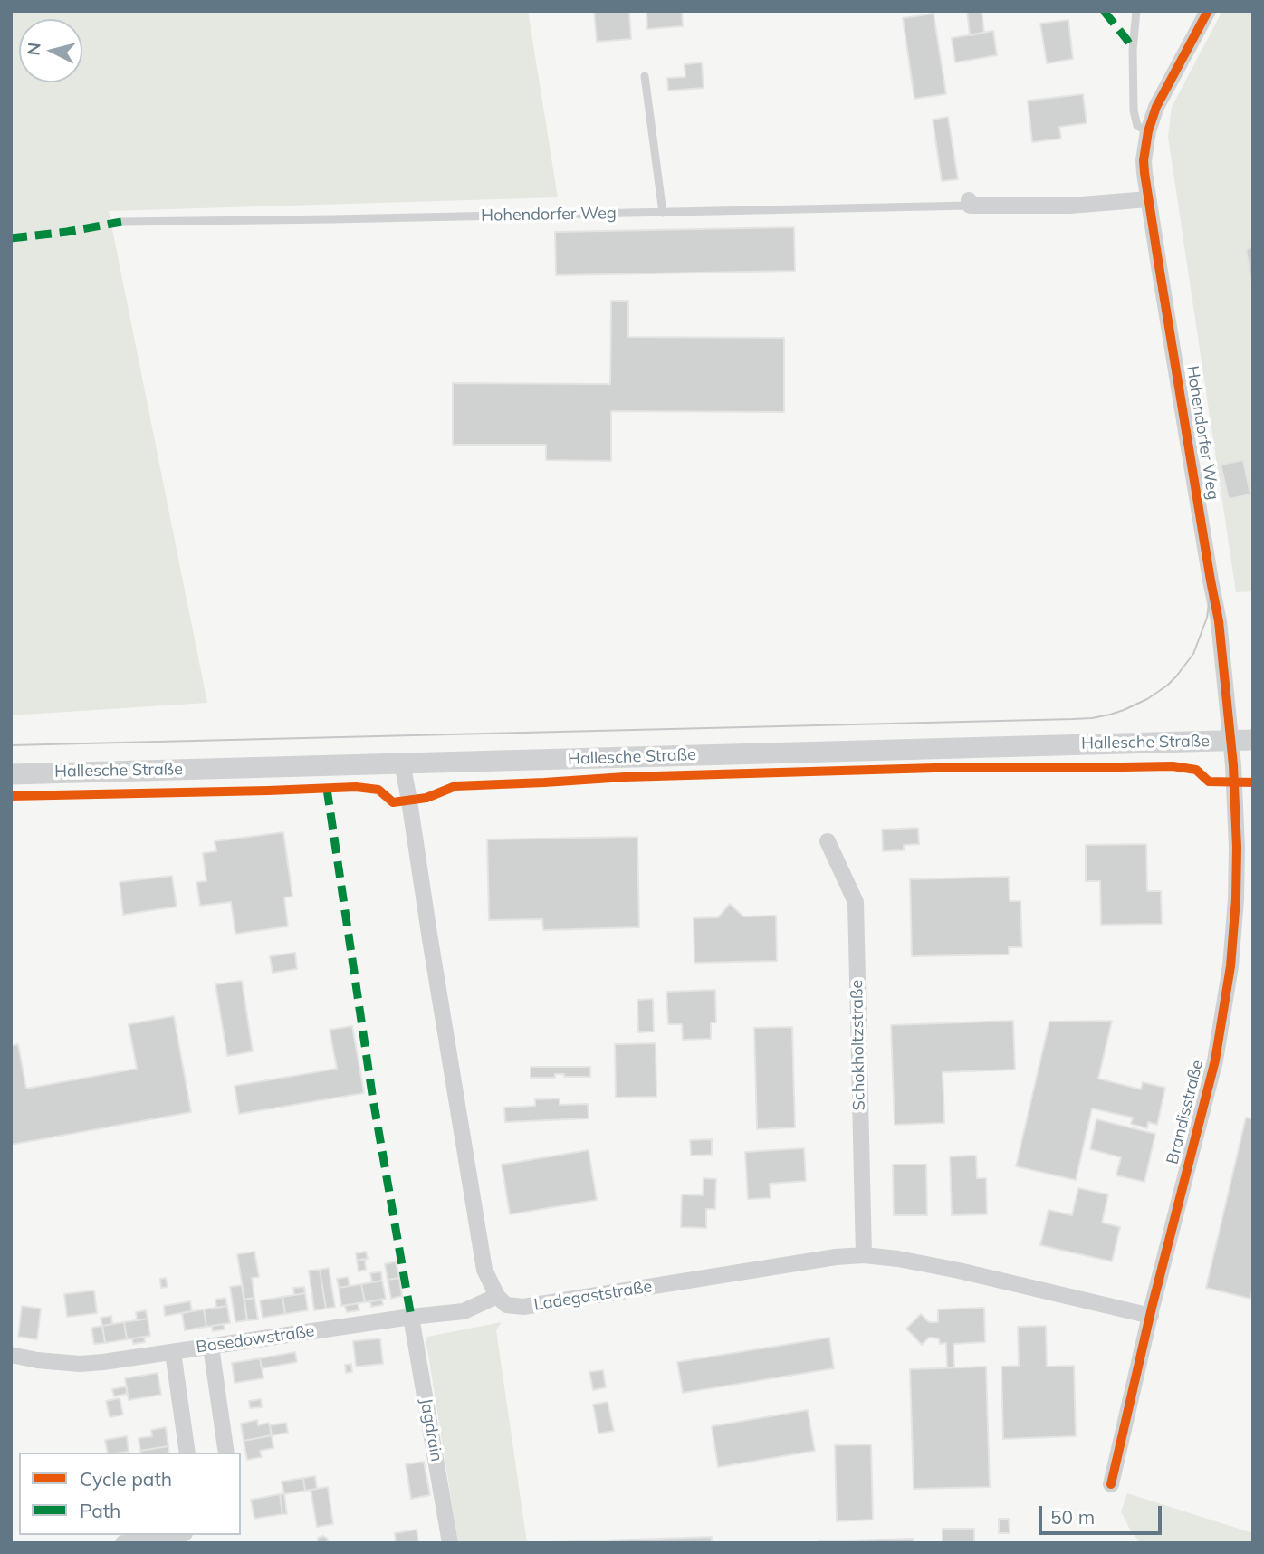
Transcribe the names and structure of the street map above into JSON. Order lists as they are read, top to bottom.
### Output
{
  "streets": {
    "street": [
      "Hohendorfer Weg",
      "Hallesche Straße",
      "Schokholtzstraße",
      "Brandisstraße",
      "Ladegaststraße",
      "Basedowstraße",
      "Jagdrain"
    ]
  },
  "crossings": [
    ["Hohendorfer Weg", "Hallesche Straße"],
    ["Hohendorfer Weg", "Brandisstraße"],
    ["Hallesche Straße", "Brandisstraße"],
    ["Schokholtzstraße", "Ladegaststraße"],
    ["Brandisstraße", "Ladegaststraße"],
    ["Ladegaststraße", "Basedowstraße"],
    ["Basedowstraße", "Jagdrain"]
  ],
  "legend": ["Cycle path", "Path"],
  "scale_bar": "50 m",
  "north": "left"
}
